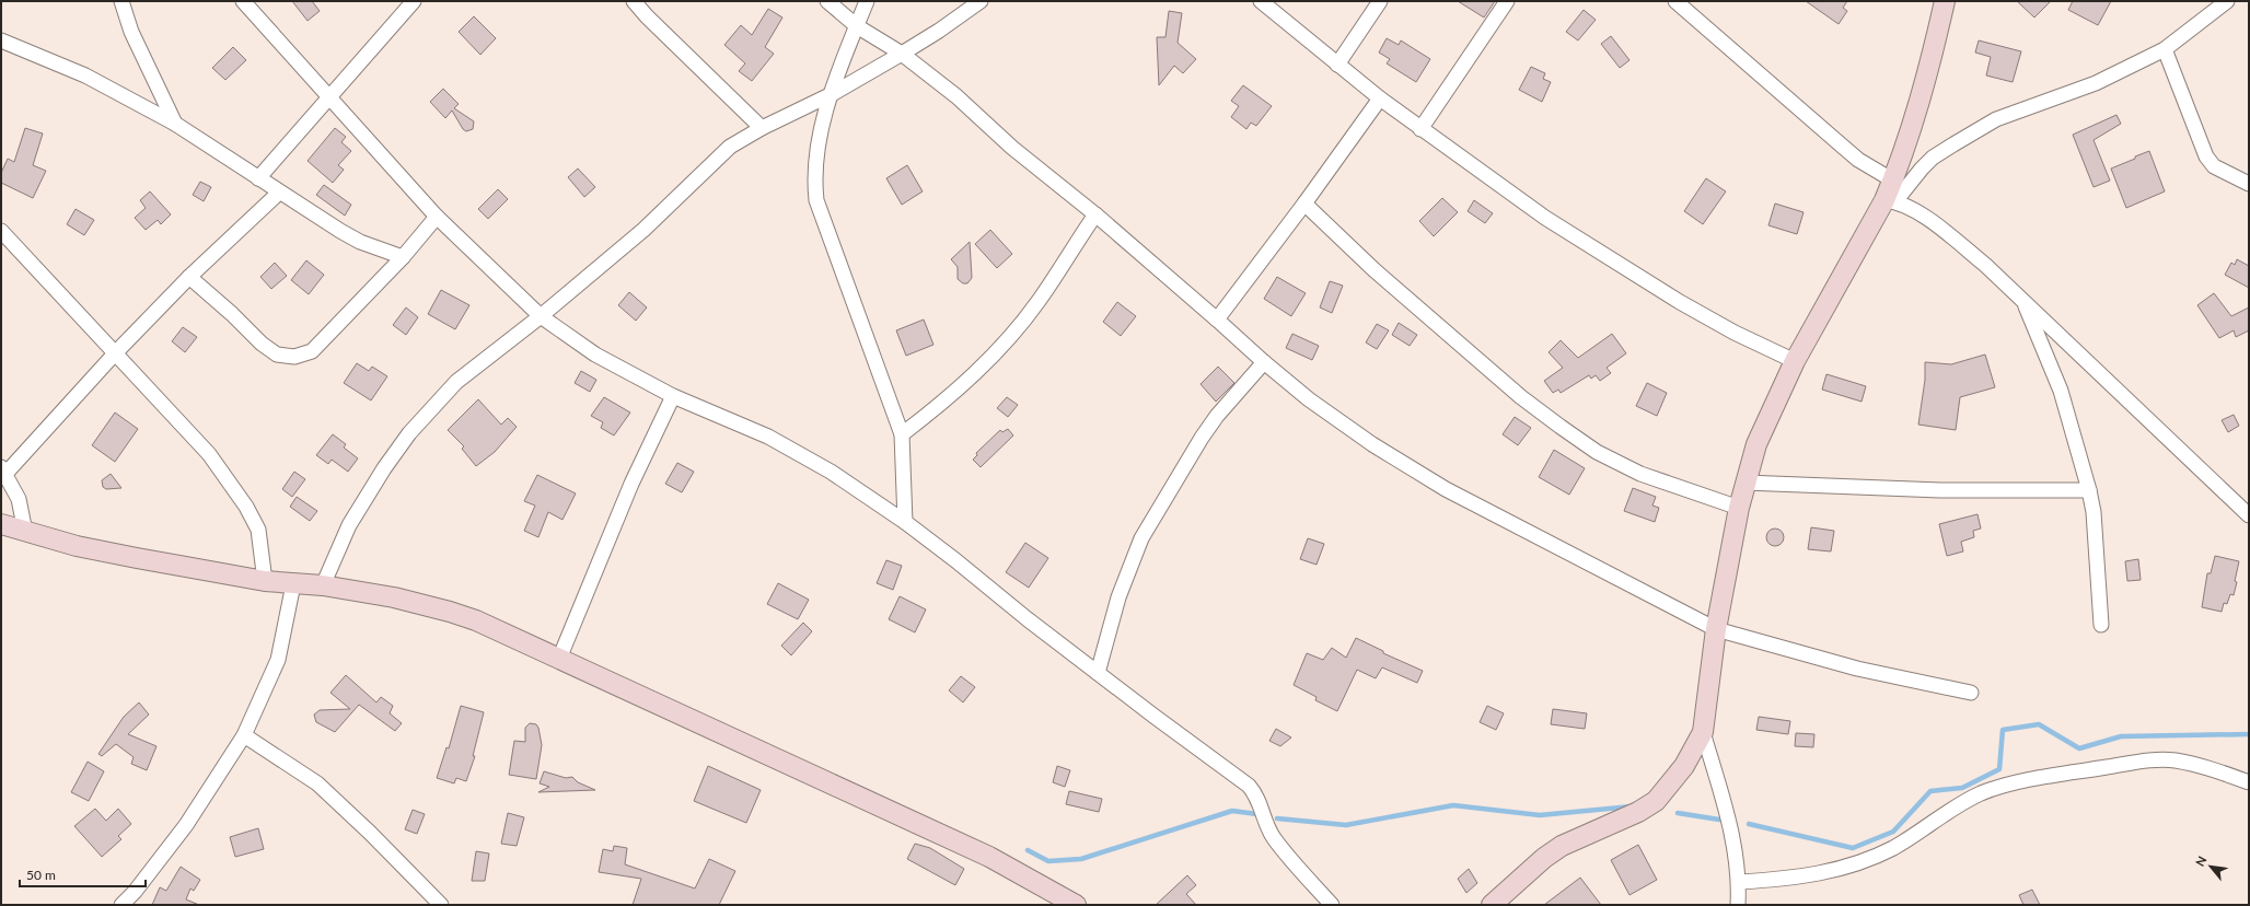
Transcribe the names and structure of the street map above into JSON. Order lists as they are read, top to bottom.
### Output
{
  "scale_bar": "50 m",
  "north": "top left"
}
